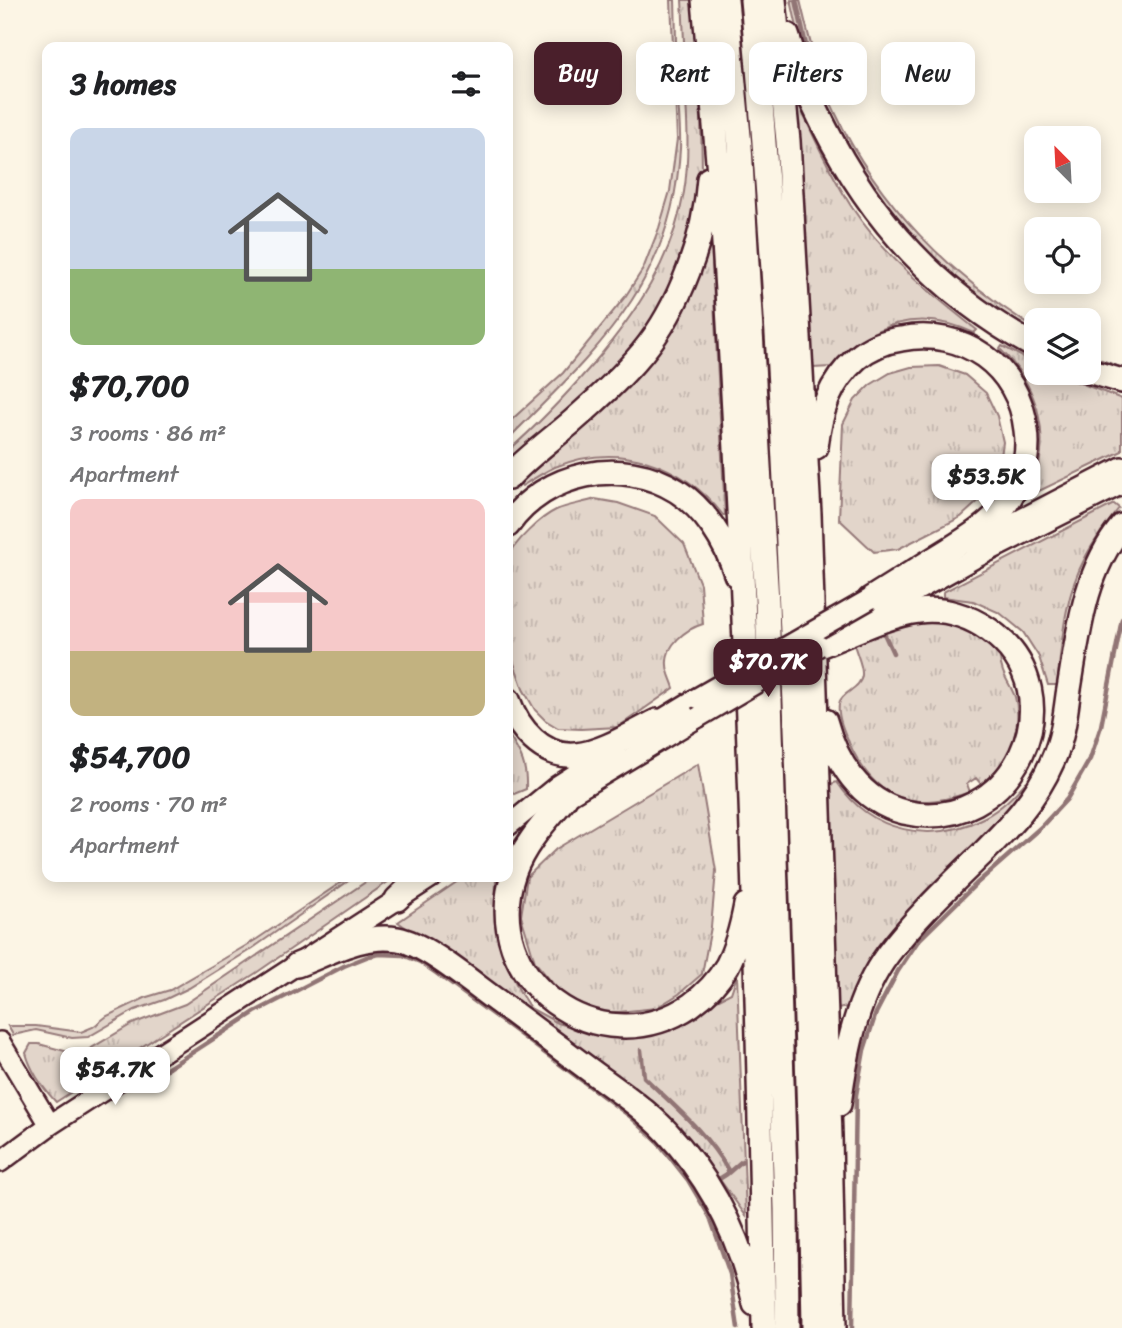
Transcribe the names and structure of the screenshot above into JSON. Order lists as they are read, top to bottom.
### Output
{
  "north": "top left",
  "page": {
    "chip": [
      "Buy",
      "Rent",
      "Filters",
      "New"
    ],
    "heading": "3 homes",
    "list": [
      {
        "name": "$70,700",
        "note": "3 rooms · 86 m² · Apartment"
      },
      {
        "name": "$54,700",
        "note": "2 rooms · 70 m² · Apartment"
      }
    ],
    "price": ["$53.5K", "$70.7K", "$54.7K"]
  }
}
